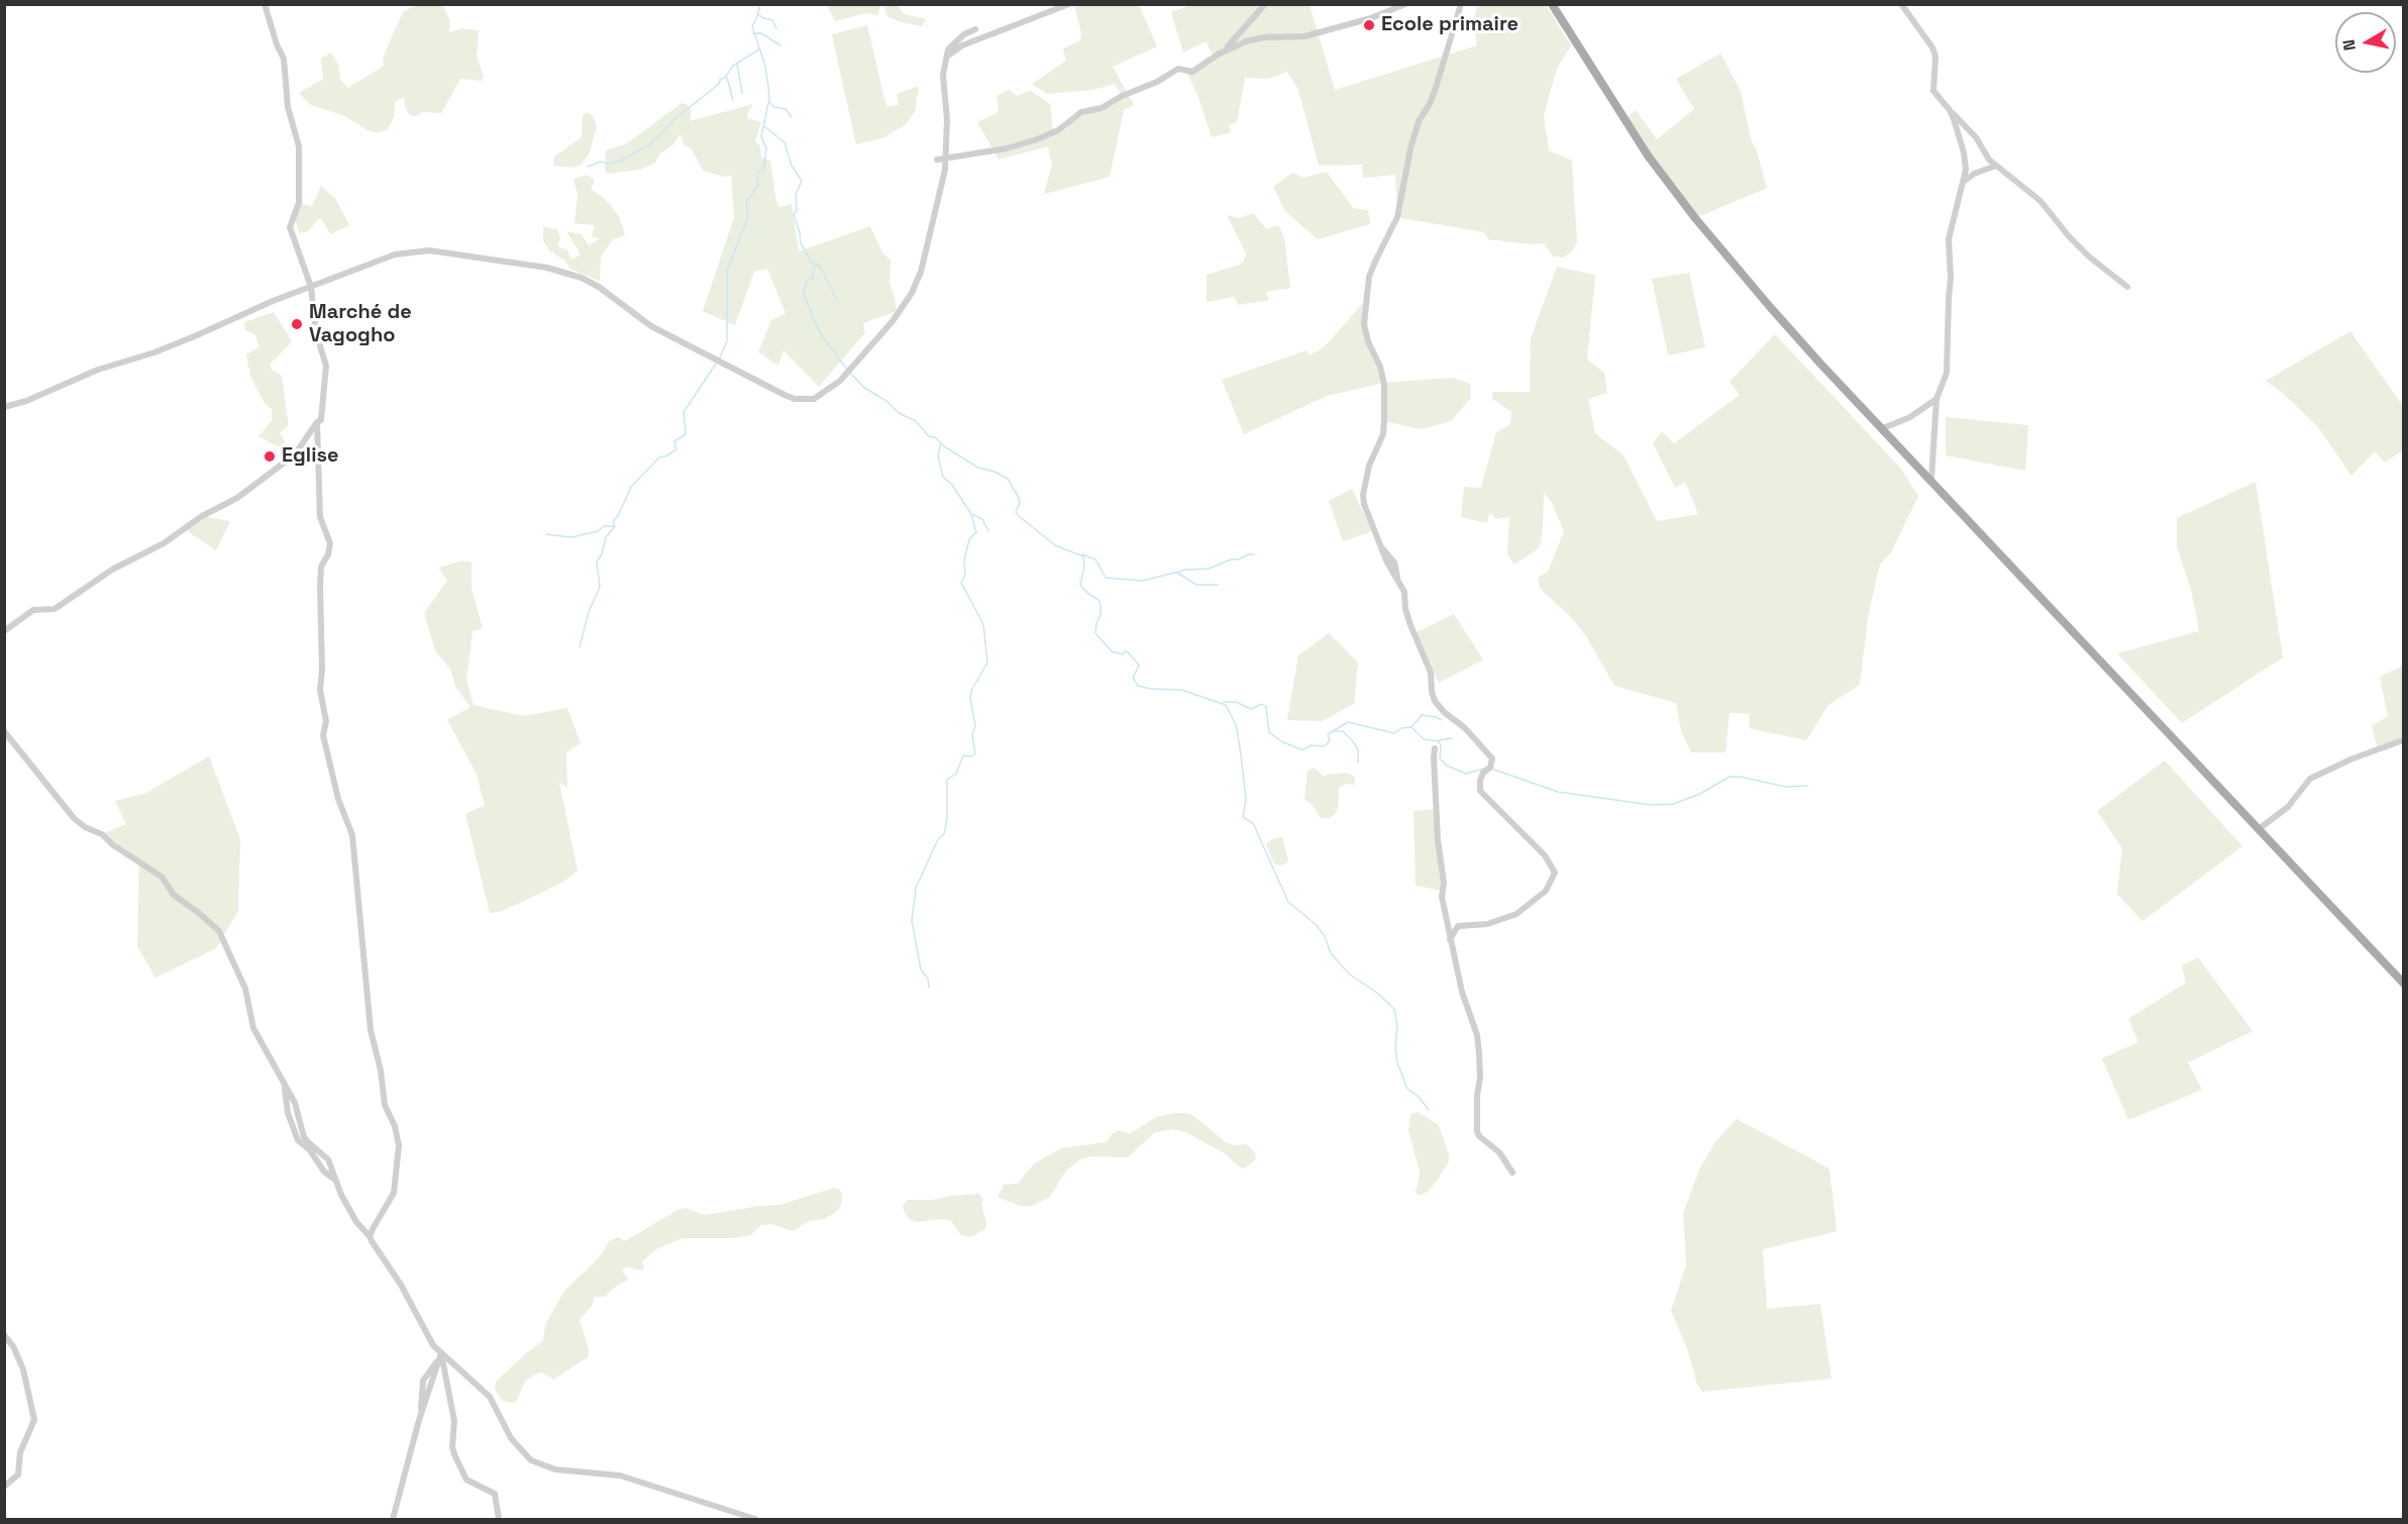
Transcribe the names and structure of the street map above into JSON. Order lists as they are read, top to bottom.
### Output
{
  "places": ["Ecole primaire", "Marché de Vagogho", "Eglise"],
  "north": "left"
}
